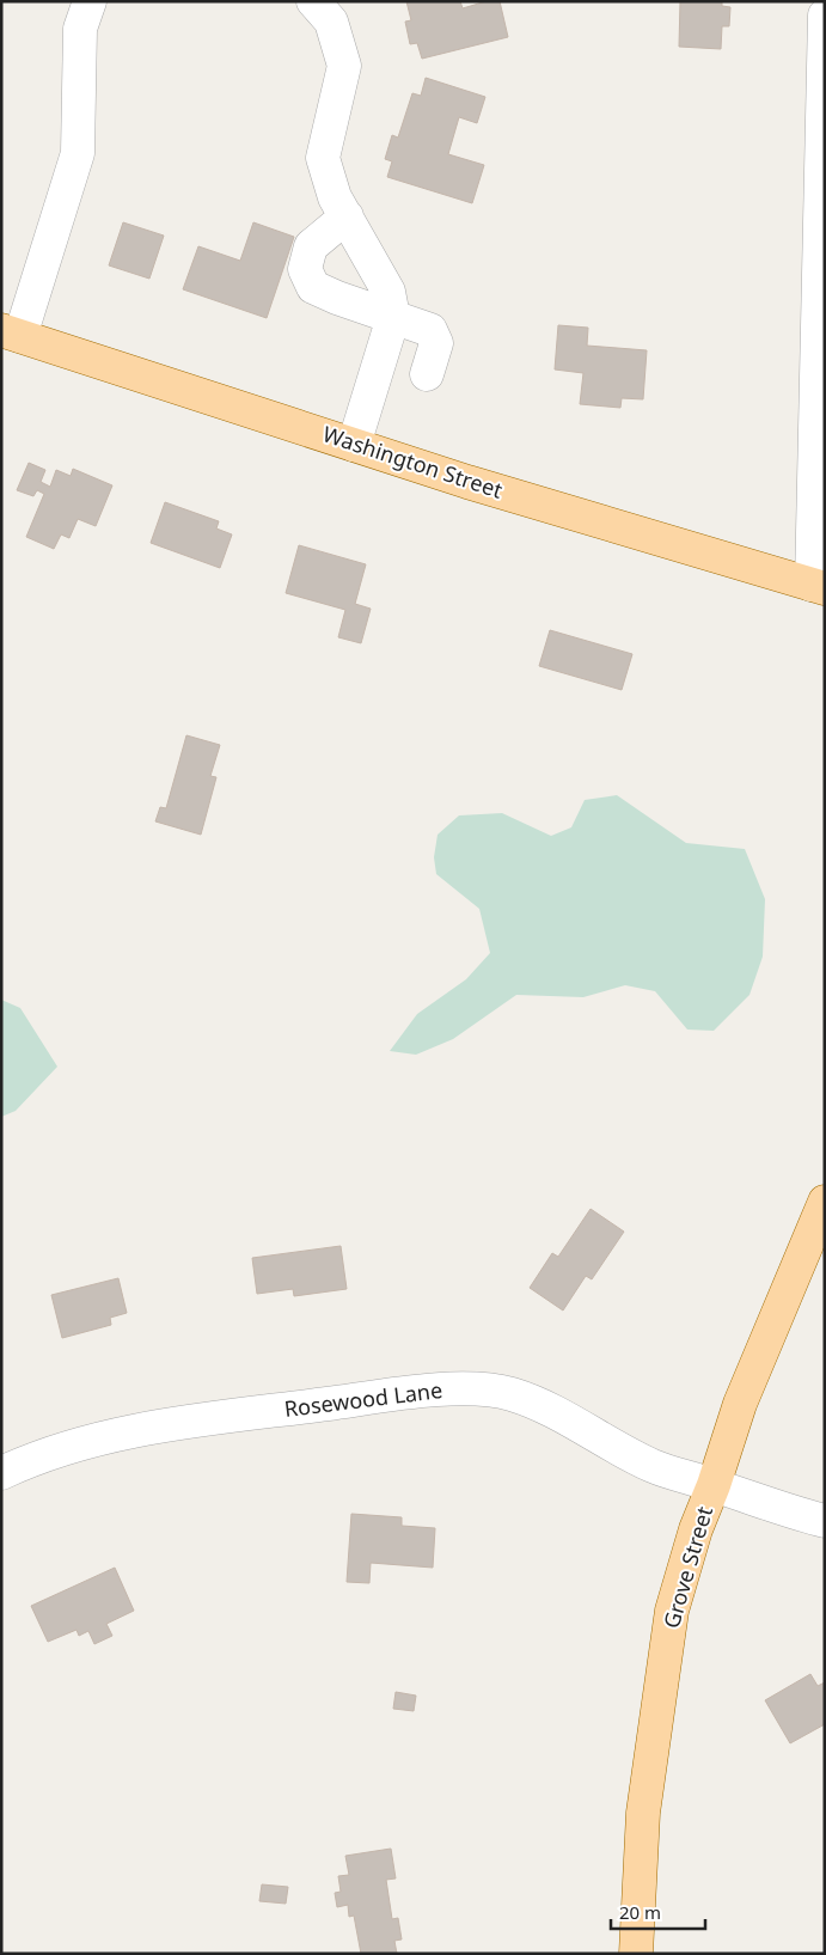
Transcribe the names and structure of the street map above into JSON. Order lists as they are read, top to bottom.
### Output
{
  "streets": {
    "main road": ["Washington Street", "Grove Street"],
    "street": ["Rosewood Lane"]
  },
  "crossings": [
    ["Rosewood Lane", "Grove Street"]
  ],
  "scale_bar": "20 m"
}
